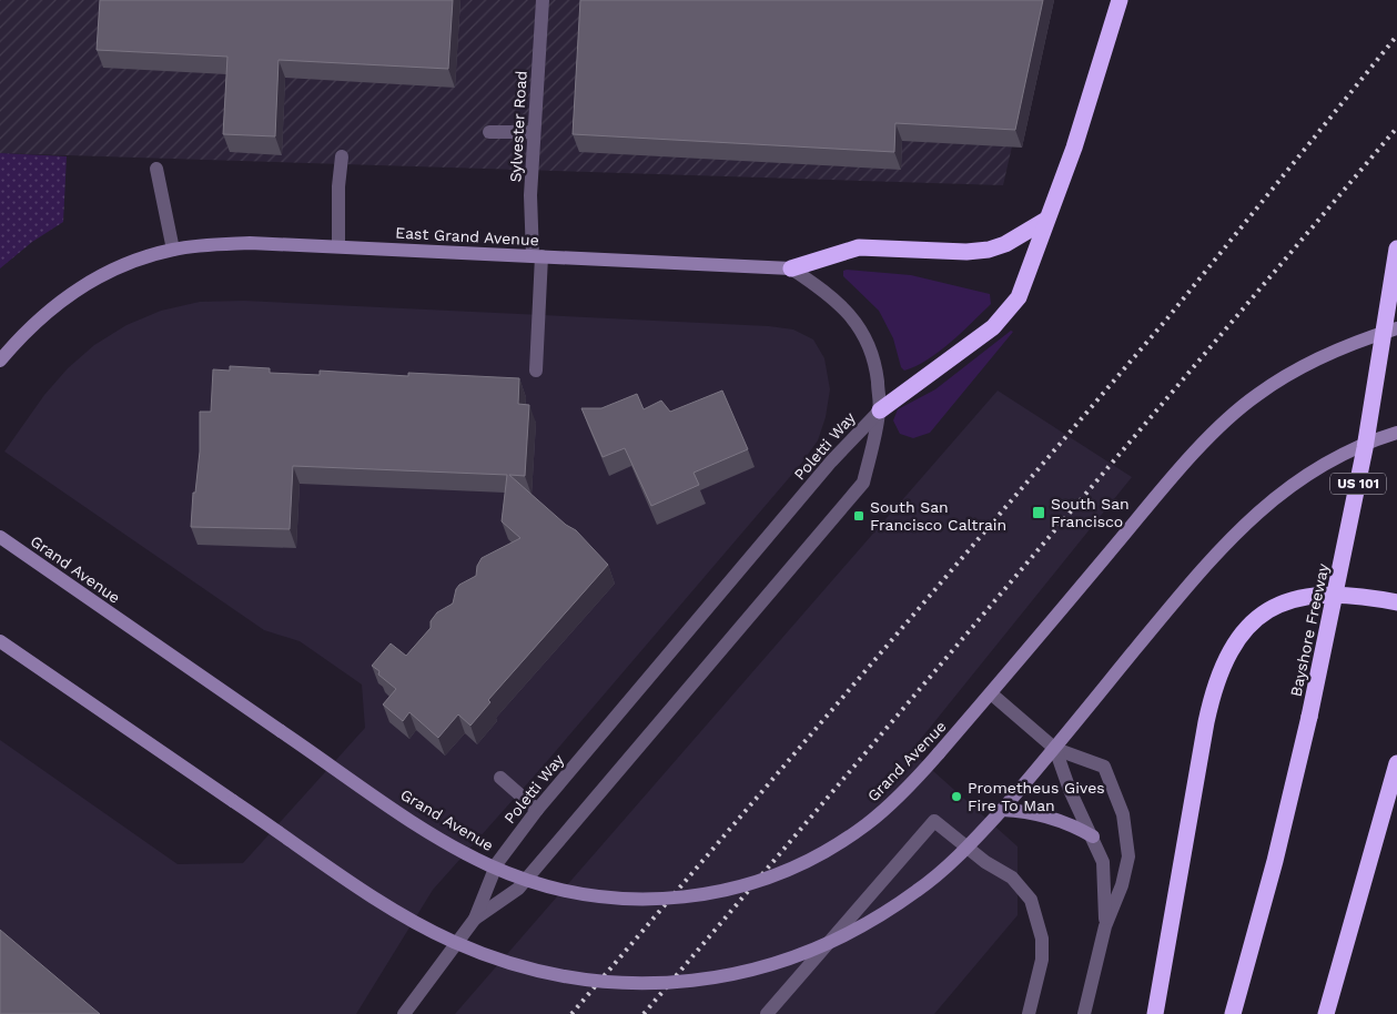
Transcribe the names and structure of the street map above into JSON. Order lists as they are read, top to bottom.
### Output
{
  "streets": {
    "highway": ["US 101", "Bayshore Freeway"],
    "main road": ["East Grand Avenue", "Grand Avenue"],
    "street": ["Sylvester Road", "Poletti Way"]
  },
  "crossings": [
    ["Sylvester Road", "East Grand Avenue"]
  ],
  "places": {
    "transit": ["South San Francisco", "South San Francisco Caltrain"],
    "other": ["Prometheus Gives Fire To Man"]
  }
}
